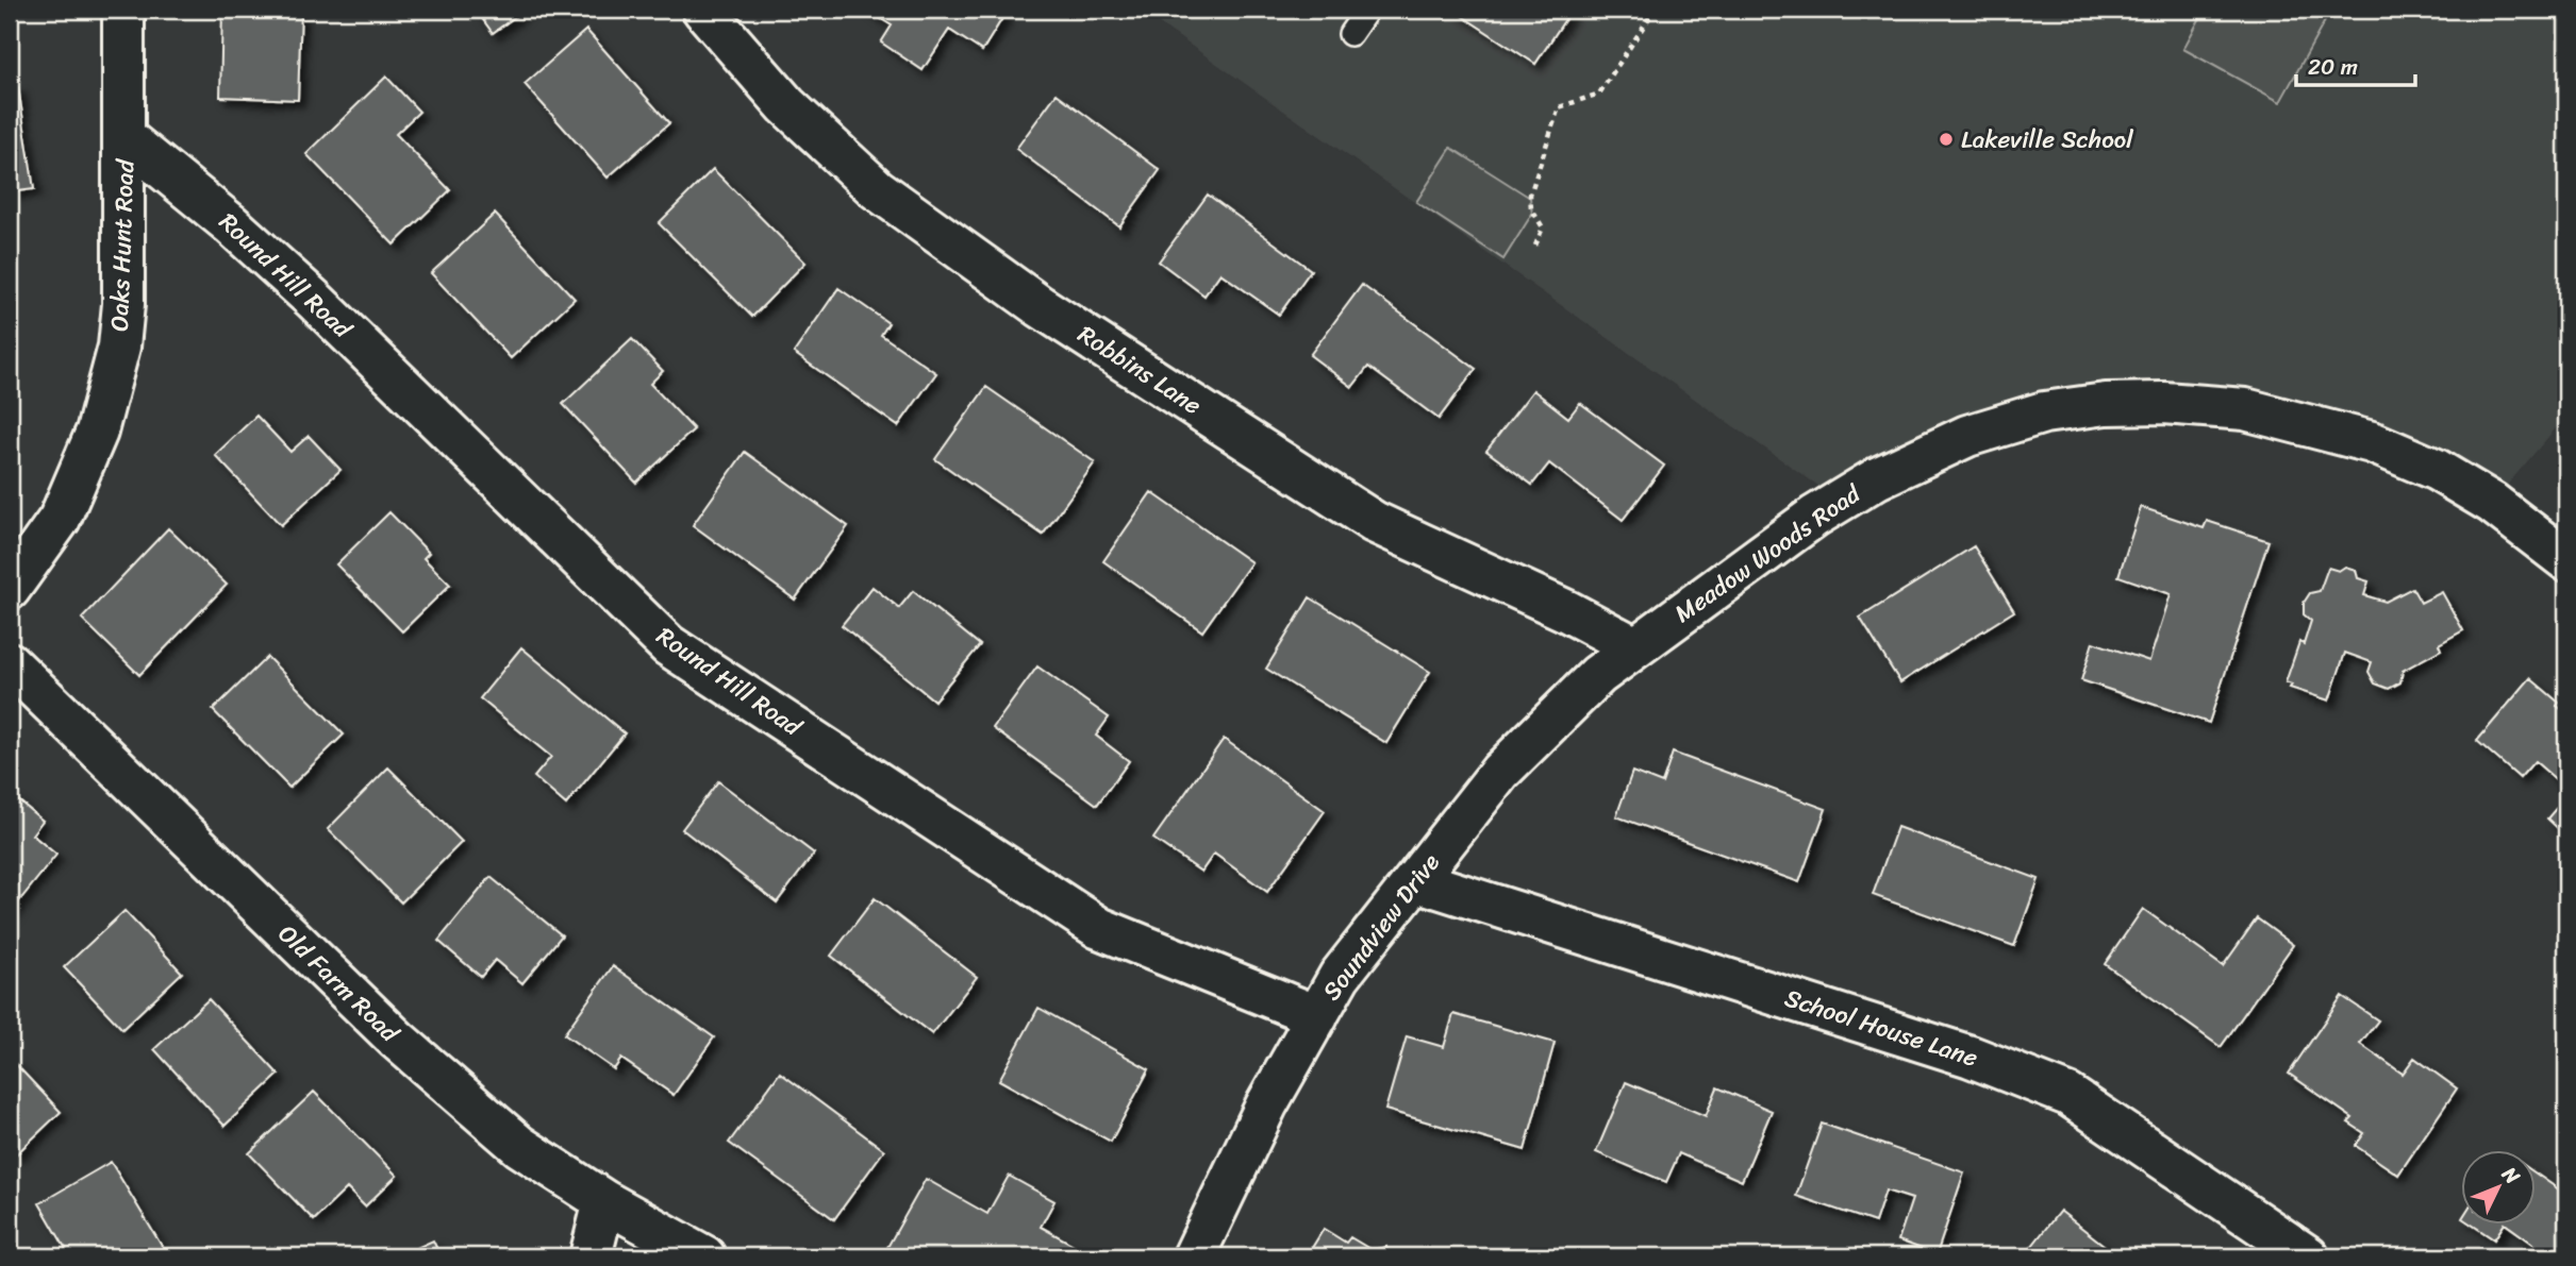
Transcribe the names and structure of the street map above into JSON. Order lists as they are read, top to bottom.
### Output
{
  "streets": {
    "street": [
      "Oaks Hunt Road",
      "Round Hill Road",
      "Robbins Lane",
      "Meadow Woods Road",
      "Soundview Drive",
      "Old Farm Road",
      "School House Lane"
    ]
  },
  "crossings": [
    ["Oaks Hunt Road", "Round Hill Road"],
    ["Round Hill Road", "Soundview Drive"],
    ["Robbins Lane", "Meadow Woods Road"],
    ["Robbins Lane", "Soundview Drive"],
    ["Meadow Woods Road", "Soundview Drive"],
    ["Soundview Drive", "School House Lane"]
  ],
  "places": ["Lakeville School"],
  "scale_bar": "20 m",
  "north": "top right"
}
